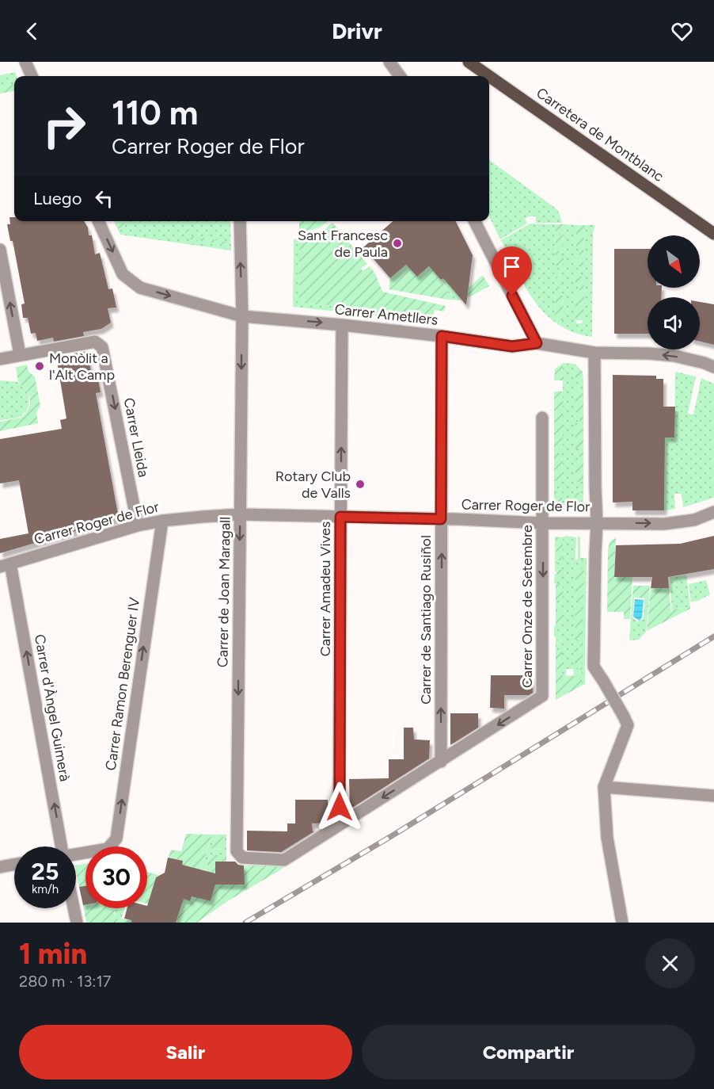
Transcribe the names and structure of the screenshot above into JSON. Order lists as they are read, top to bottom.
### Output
{
  "streets": {
    "main road": ["Carretera de Montblanc"],
    "street": [
      "Carrer Ametllers",
      "Carrer Lleida",
      "Carrer Roger de Flor",
      "Carrer Amadeu Vives",
      "Carrer de Joan Maragall",
      "Carrer Onze de Setembre",
      "Carrer de Santiago Rusiñol",
      "Carrer Ramon Berenguer IV",
      "Carrer d'Àngel Guimerà"
    ]
  },
  "crossings": [
    ["Carrer Ametllers", "Carrer Amadeu Vives"],
    ["Carrer Ametllers", "Carrer de Joan Maragall"],
    ["Carrer Ametllers", "Carrer de Santiago Rusiñol"],
    ["Carrer Lleida", "Carrer Roger de Flor"],
    ["Carrer Roger de Flor", "Carrer Amadeu Vives"],
    ["Carrer Roger de Flor", "Carrer de Joan Maragall"],
    ["Carrer Roger de Flor", "Carrer Onze de Setembre"],
    ["Carrer Roger de Flor", "Carrer de Santiago Rusiñol"],
    ["Carrer Roger de Flor", "Carrer Ramon Berenguer IV"],
    ["Carrer Roger de Flor", "Carrer d'Àngel Guimerà"],
    ["Carrer Amadeu Vives", "Carrer de Joan Maragall"],
    ["Carrer Amadeu Vives", "Carrer Onze de Setembre"],
    ["Carrer de Joan Maragall", "Carrer Onze de Setembre"],
    ["Carrer Onze de Setembre", "Carrer de Santiago Rusiñol"]
  ],
  "one_way": [
    "Carrer Amadeu Vives",
    "Carrer Onze de Setembre",
    "Carrer de Santiago Rusiñol",
    "Carrer Ramon Berenguer IV",
    "Carrer d'Àngel Guimerà"
  ],
  "places": ["Sant Francesc de Paula", "Monòlit a l'Alt Camp", "Rotary Club de Valls"],
  "north": "bottom right",
  "page": {
    "header": "Drivr",
    "turn": ["110 m", "Carrer Roger de Flor"],
    "then": "Luego",
    "speed": "25 km/h",
    "limit": "30",
    "heading": ["1 min", "280 m · 13:17"],
    "buttons": ["Salir", "Compartir"]
  }
}
